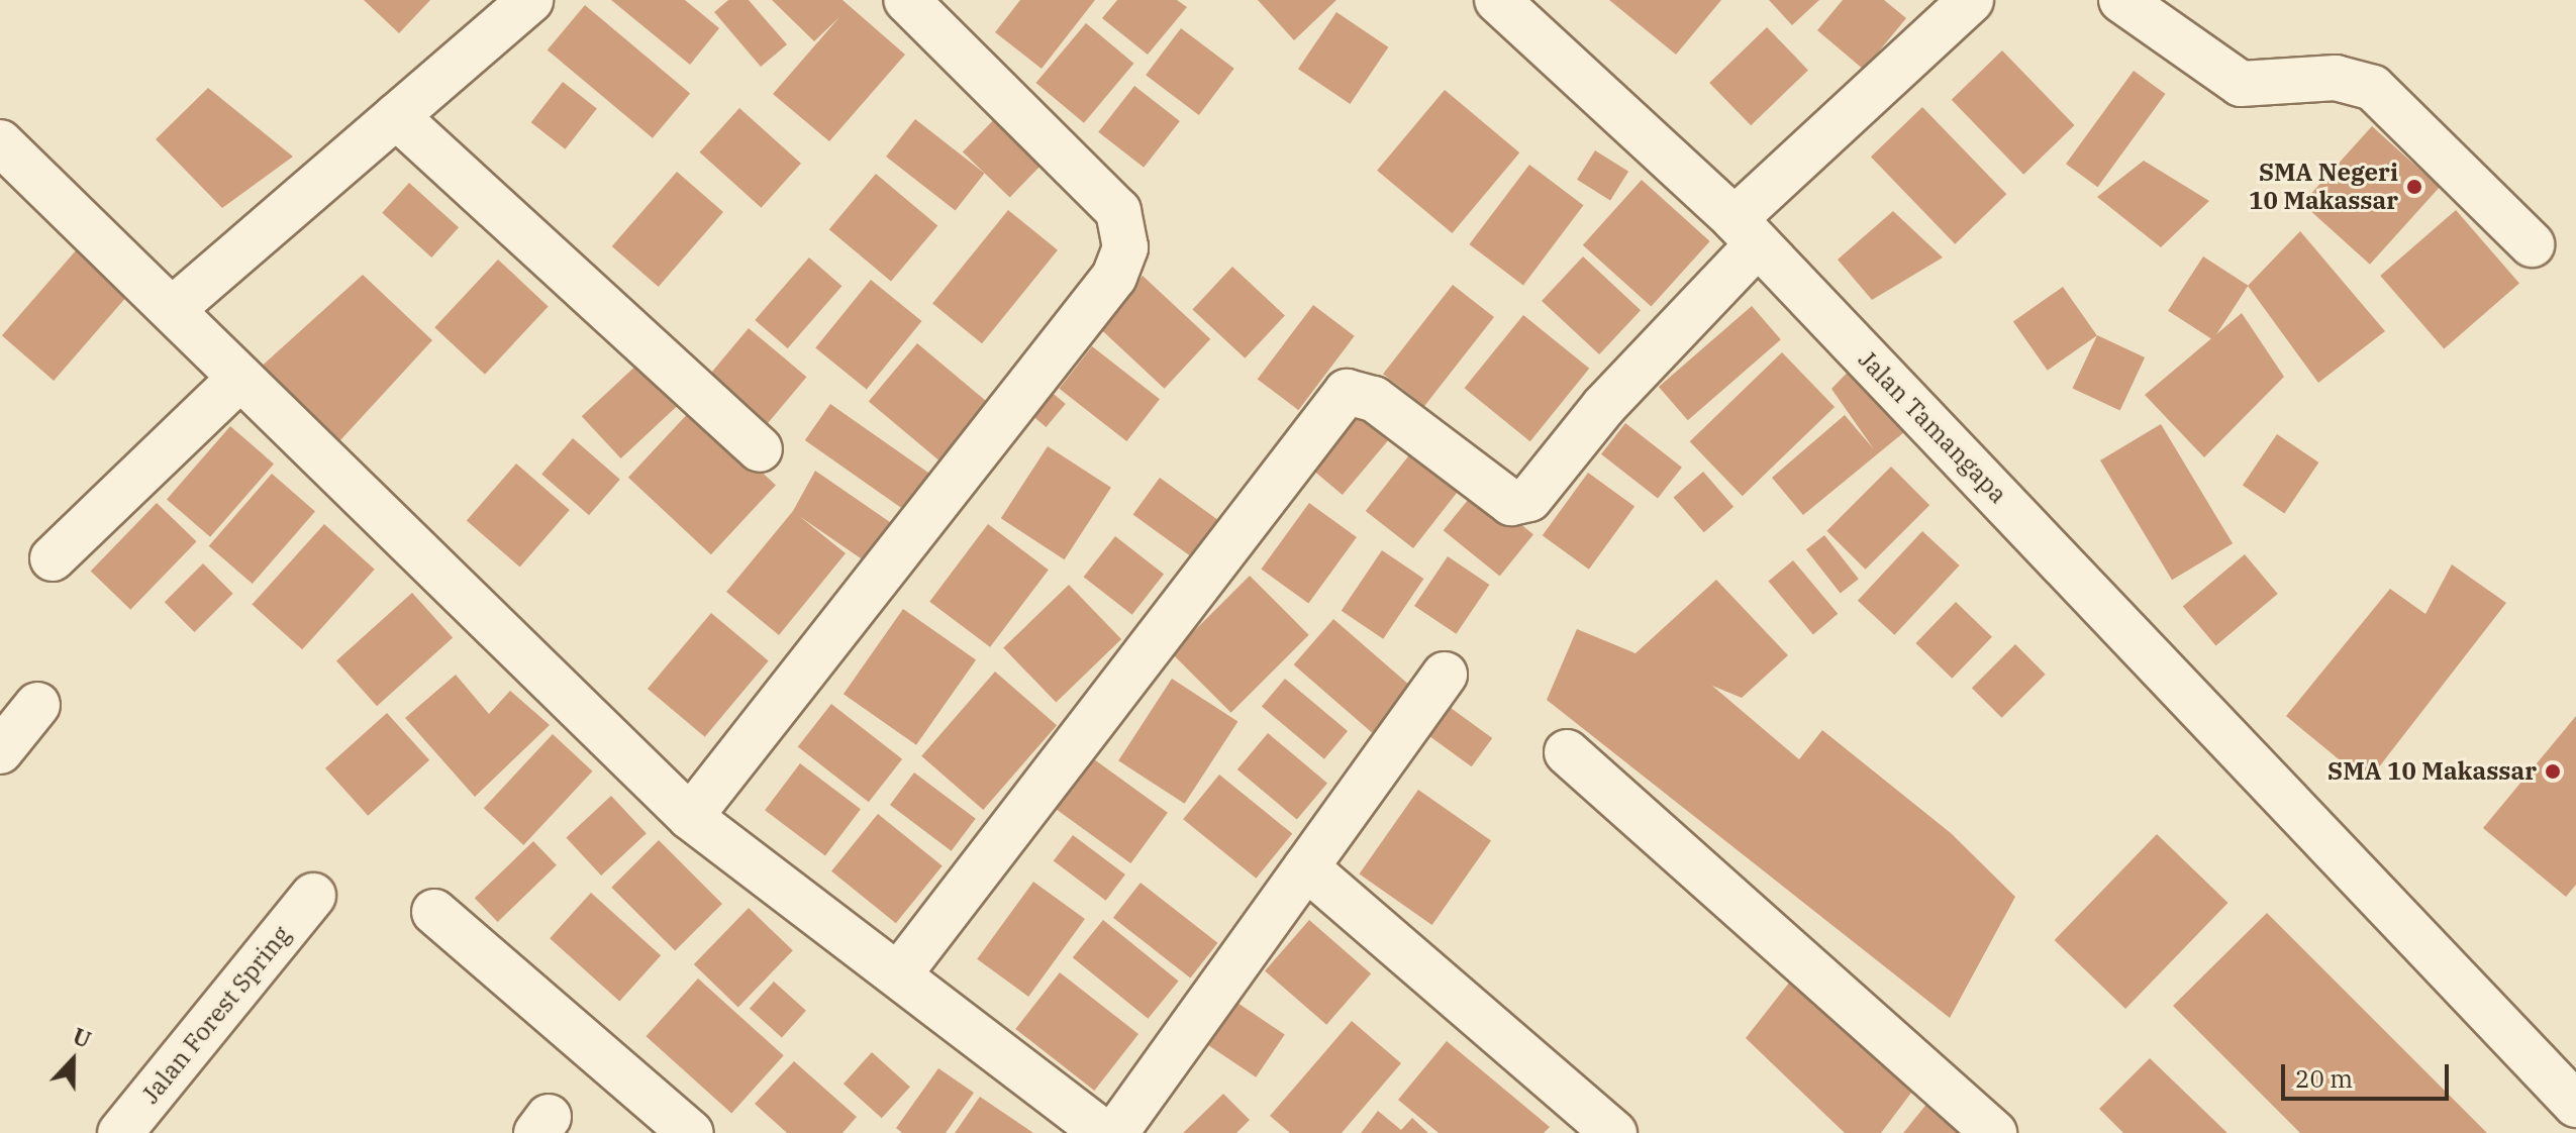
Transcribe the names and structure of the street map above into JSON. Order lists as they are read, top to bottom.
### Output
{
  "streets": {
    "street": ["Jalan Tamangapa", "Jalan Forest Spring"]
  },
  "places": ["SMA Negeri 10 Makassar", "SMA 10 Makassar"],
  "scale_bar": "20 m",
  "north": "top"
}
